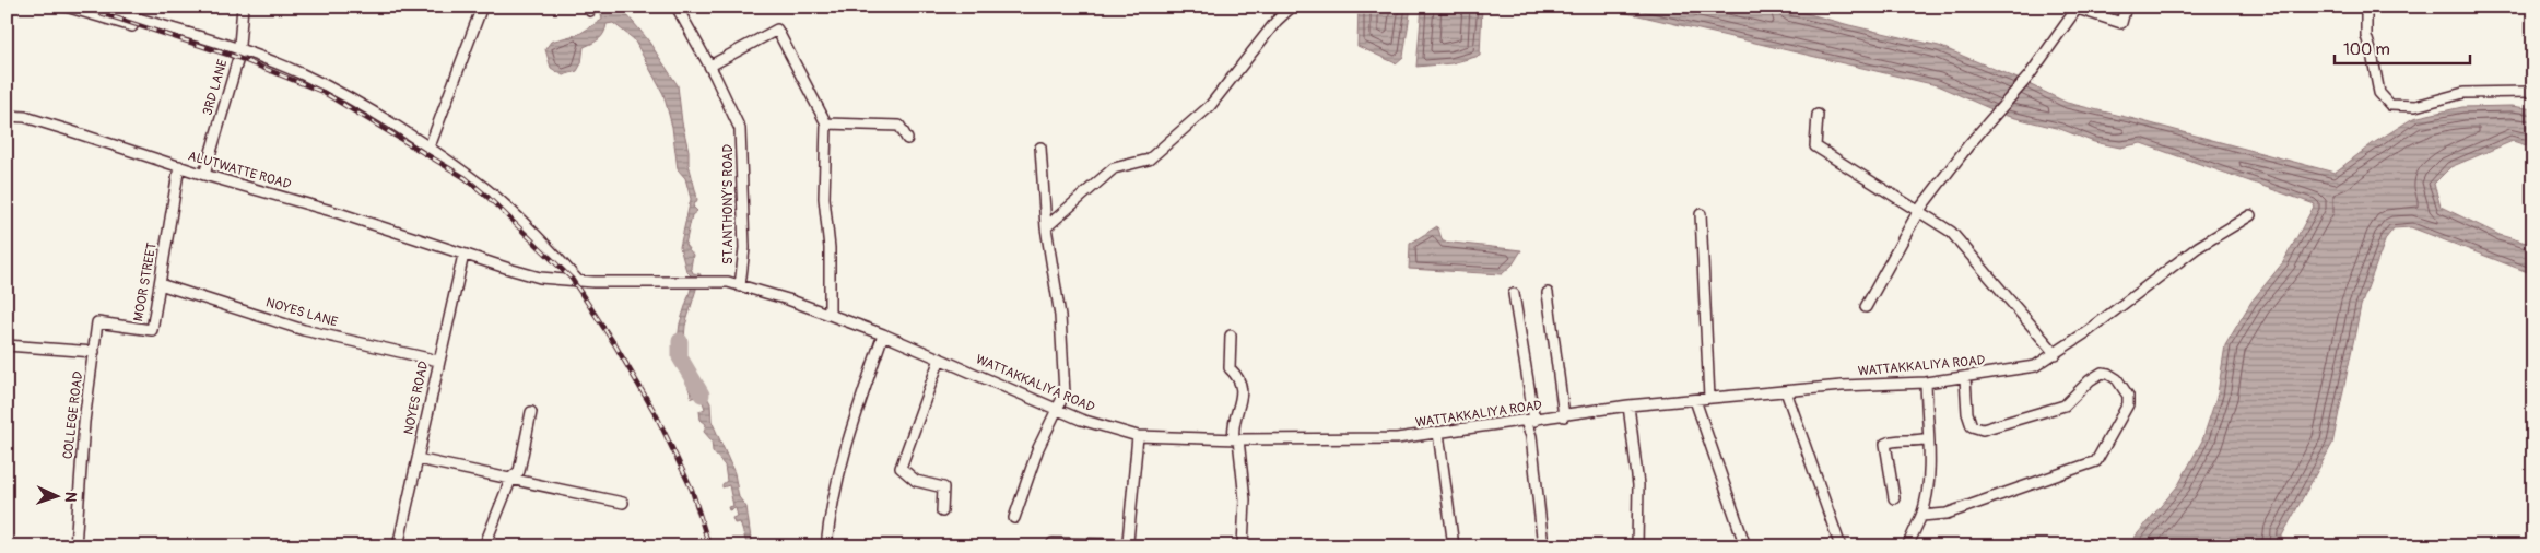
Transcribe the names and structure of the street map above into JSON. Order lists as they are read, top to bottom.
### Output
{
  "streets": {
    "street": [
      "3RD LANE",
      "ALUTWATTE ROAD",
      "ST.ANTHONY'S ROAD",
      "MOOR STREET",
      "NOYES LANE",
      "WATTAKKALIYA ROAD",
      "NOYES ROAD",
      "COLLEGE ROAD"
    ]
  },
  "crossings": [
    ["3RD LANE", "ALUTWATTE ROAD"],
    ["ALUTWATTE ROAD", "MOOR STREET"],
    ["ALUTWATTE ROAD", "WATTAKKALIYA ROAD"],
    ["ALUTWATTE ROAD", "NOYES ROAD"],
    ["ST.ANTHONY'S ROAD", "WATTAKKALIYA ROAD"],
    ["MOOR STREET", "NOYES LANE"],
    ["MOOR STREET", "COLLEGE ROAD"],
    ["NOYES LANE", "NOYES ROAD"],
    ["WATTAKKALIYA ROAD", "NOYES ROAD"]
  ],
  "scale_bar": "100 m",
  "north": "right"
}
